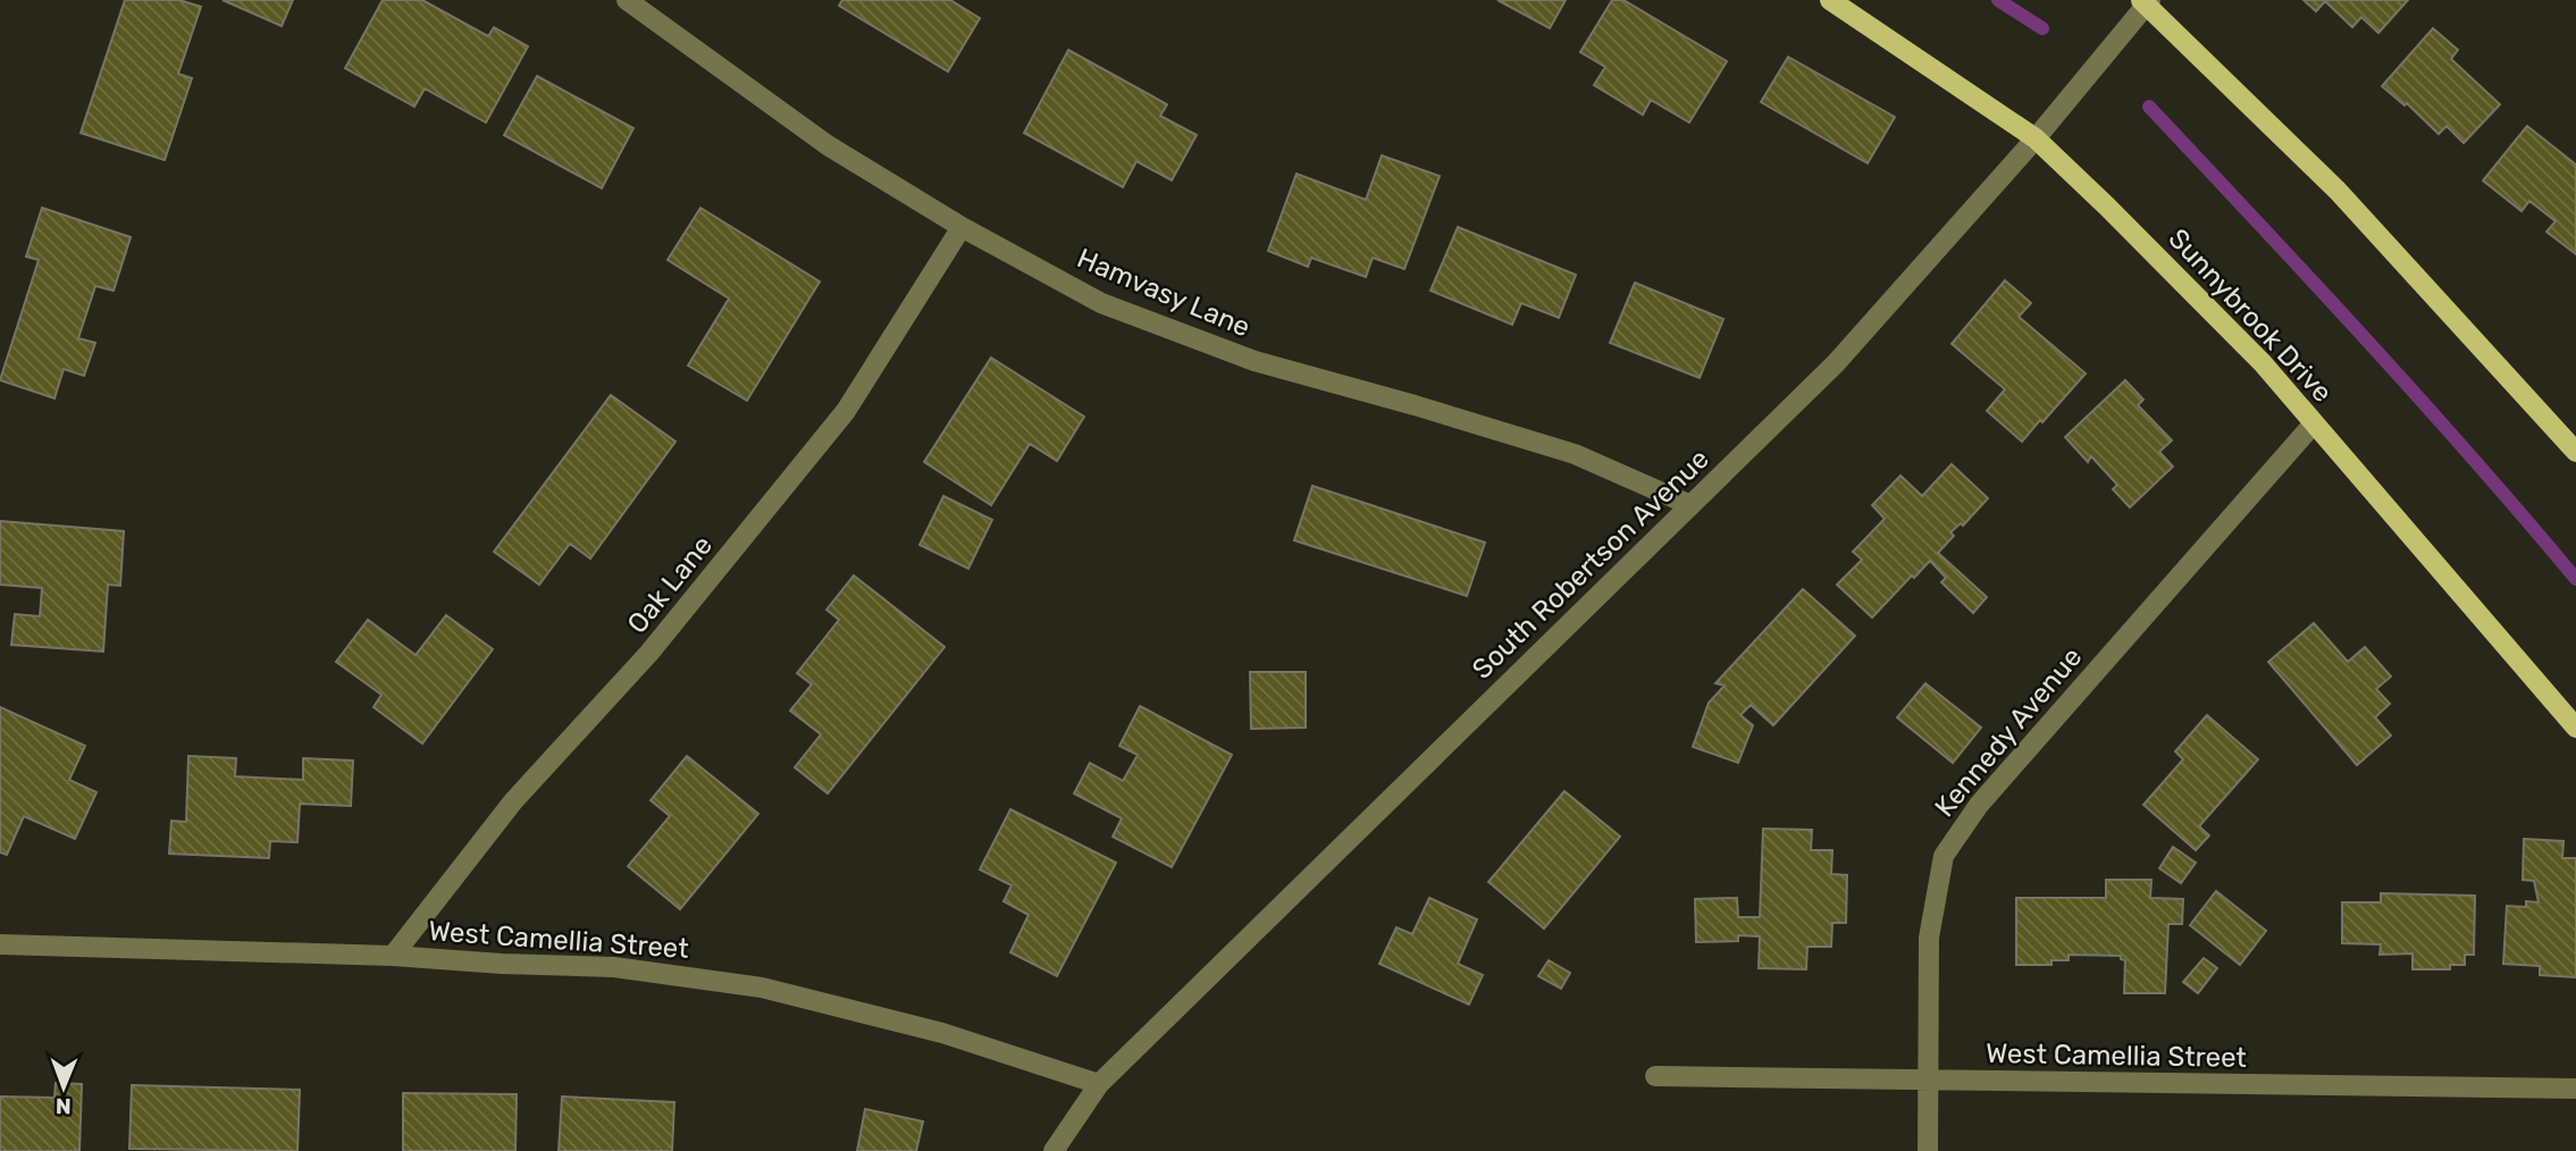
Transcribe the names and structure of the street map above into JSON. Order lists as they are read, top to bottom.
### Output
{
  "streets": {
    "main road": ["Sunnybrook Drive"],
    "street": [
      "Hamvasy Lane",
      "South Robertson Avenue",
      "Oak Lane",
      "Kennedy Avenue",
      "West Camellia Street"
    ]
  },
  "crossings": [
    ["Hamvasy Lane", "South Robertson Avenue"],
    ["Hamvasy Lane", "Oak Lane"],
    ["Sunnybrook Drive", "South Robertson Avenue"],
    ["Sunnybrook Drive", "Kennedy Avenue"],
    ["South Robertson Avenue", "West Camellia Street"],
    ["Oak Lane", "West Camellia Street"],
    ["Kennedy Avenue", "West Camellia Street"]
  ],
  "north": "bottom"
}
